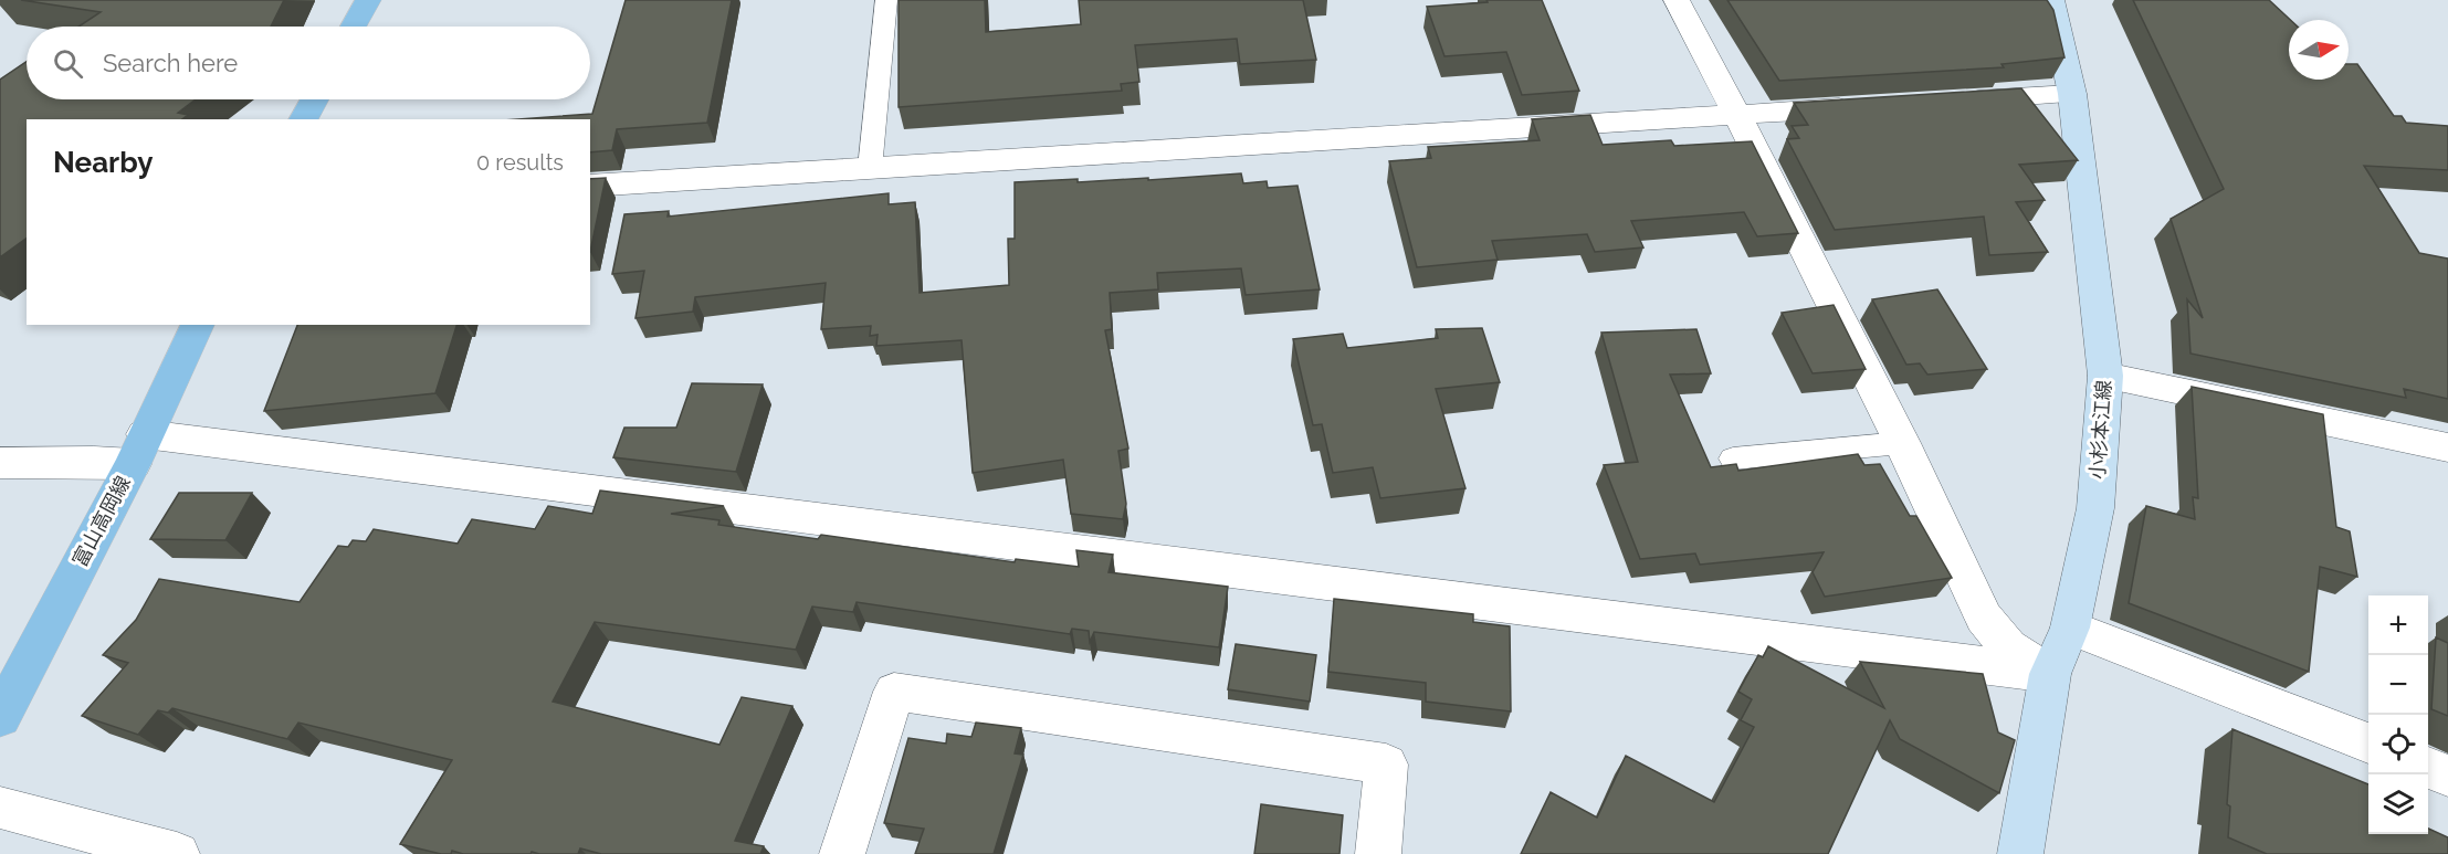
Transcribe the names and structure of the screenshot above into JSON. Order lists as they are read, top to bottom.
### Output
{
  "streets": {
    "main road": ["小杉本江線", "富山高岡線"]
  },
  "north": "right",
  "page": {
    "search": "Search here",
    "heading": ["Nearby", "0 results"],
    "map_buttons": ["+", "−"]
  }
}
